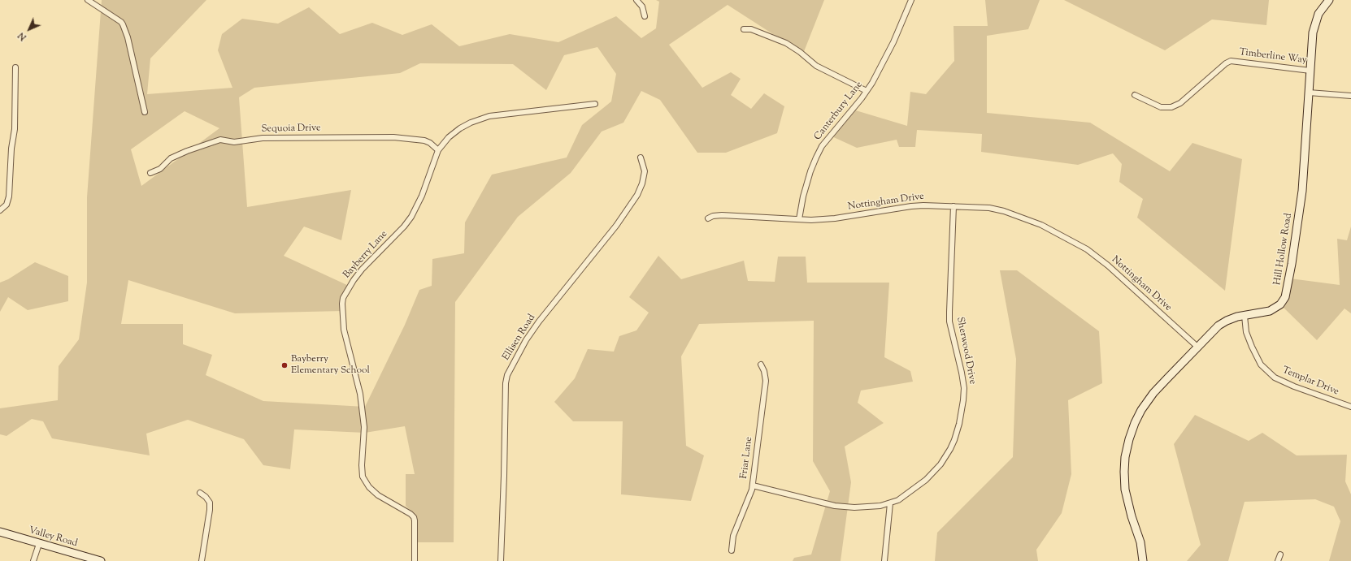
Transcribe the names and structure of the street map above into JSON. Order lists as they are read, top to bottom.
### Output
{
  "streets": {
    "street": [
      "Timberline Way",
      "Canterbury Lane",
      "Sequoia Drive",
      "Nottingham Drive",
      "Hill Hollow Road",
      "Bayberry Lane",
      "Ellisen Road",
      "Sherwood Drive",
      "Templar Drive",
      "Friar Lane",
      "Valley Road"
    ]
  },
  "crossings": [
    ["Timberline Way", "Hill Hollow Road"],
    ["Canterbury Lane", "Nottingham Drive"],
    ["Sequoia Drive", "Bayberry Lane"],
    ["Nottingham Drive", "Hill Hollow Road"],
    ["Nottingham Drive", "Sherwood Drive"],
    ["Hill Hollow Road", "Templar Drive"],
    ["Sherwood Drive", "Friar Lane"]
  ],
  "places": ["Bayberry Elementary School"],
  "north": "bottom left"
}
